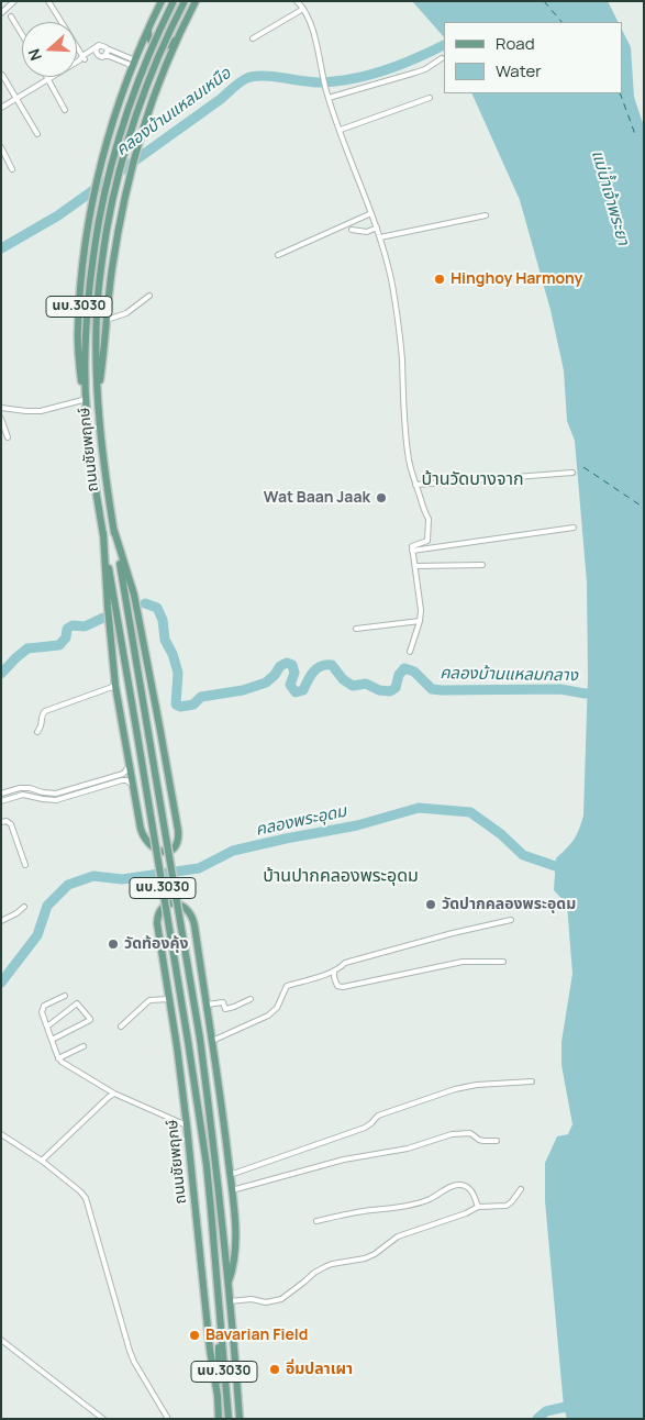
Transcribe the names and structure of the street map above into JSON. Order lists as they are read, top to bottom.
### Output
{
  "streets": {
    "main road": ["นบ.3030", "ถนนชัยพฤกษ์"]
  },
  "districts": ["บ้านวัดบางจาก", "บ้านปากคลองพระอุดม"],
  "water": [
    "คลองบ้านแหลมเหนือ",
    "แม่น้ำเจ้าพระยา",
    "คลองบ้านแหลมกลาง",
    "คลองพระอุดม"
  ],
  "places": [
    "Hinghoy Harmony",
    "Wat Baan Jaak",
    "วัดปากคลองพระอุดม",
    "วัดท้องคุ้ง",
    "Bavarian Field",
    "อิ่มปลาเผา"
  ],
  "legend": ["Road", "Water"],
  "north": "left"
}
